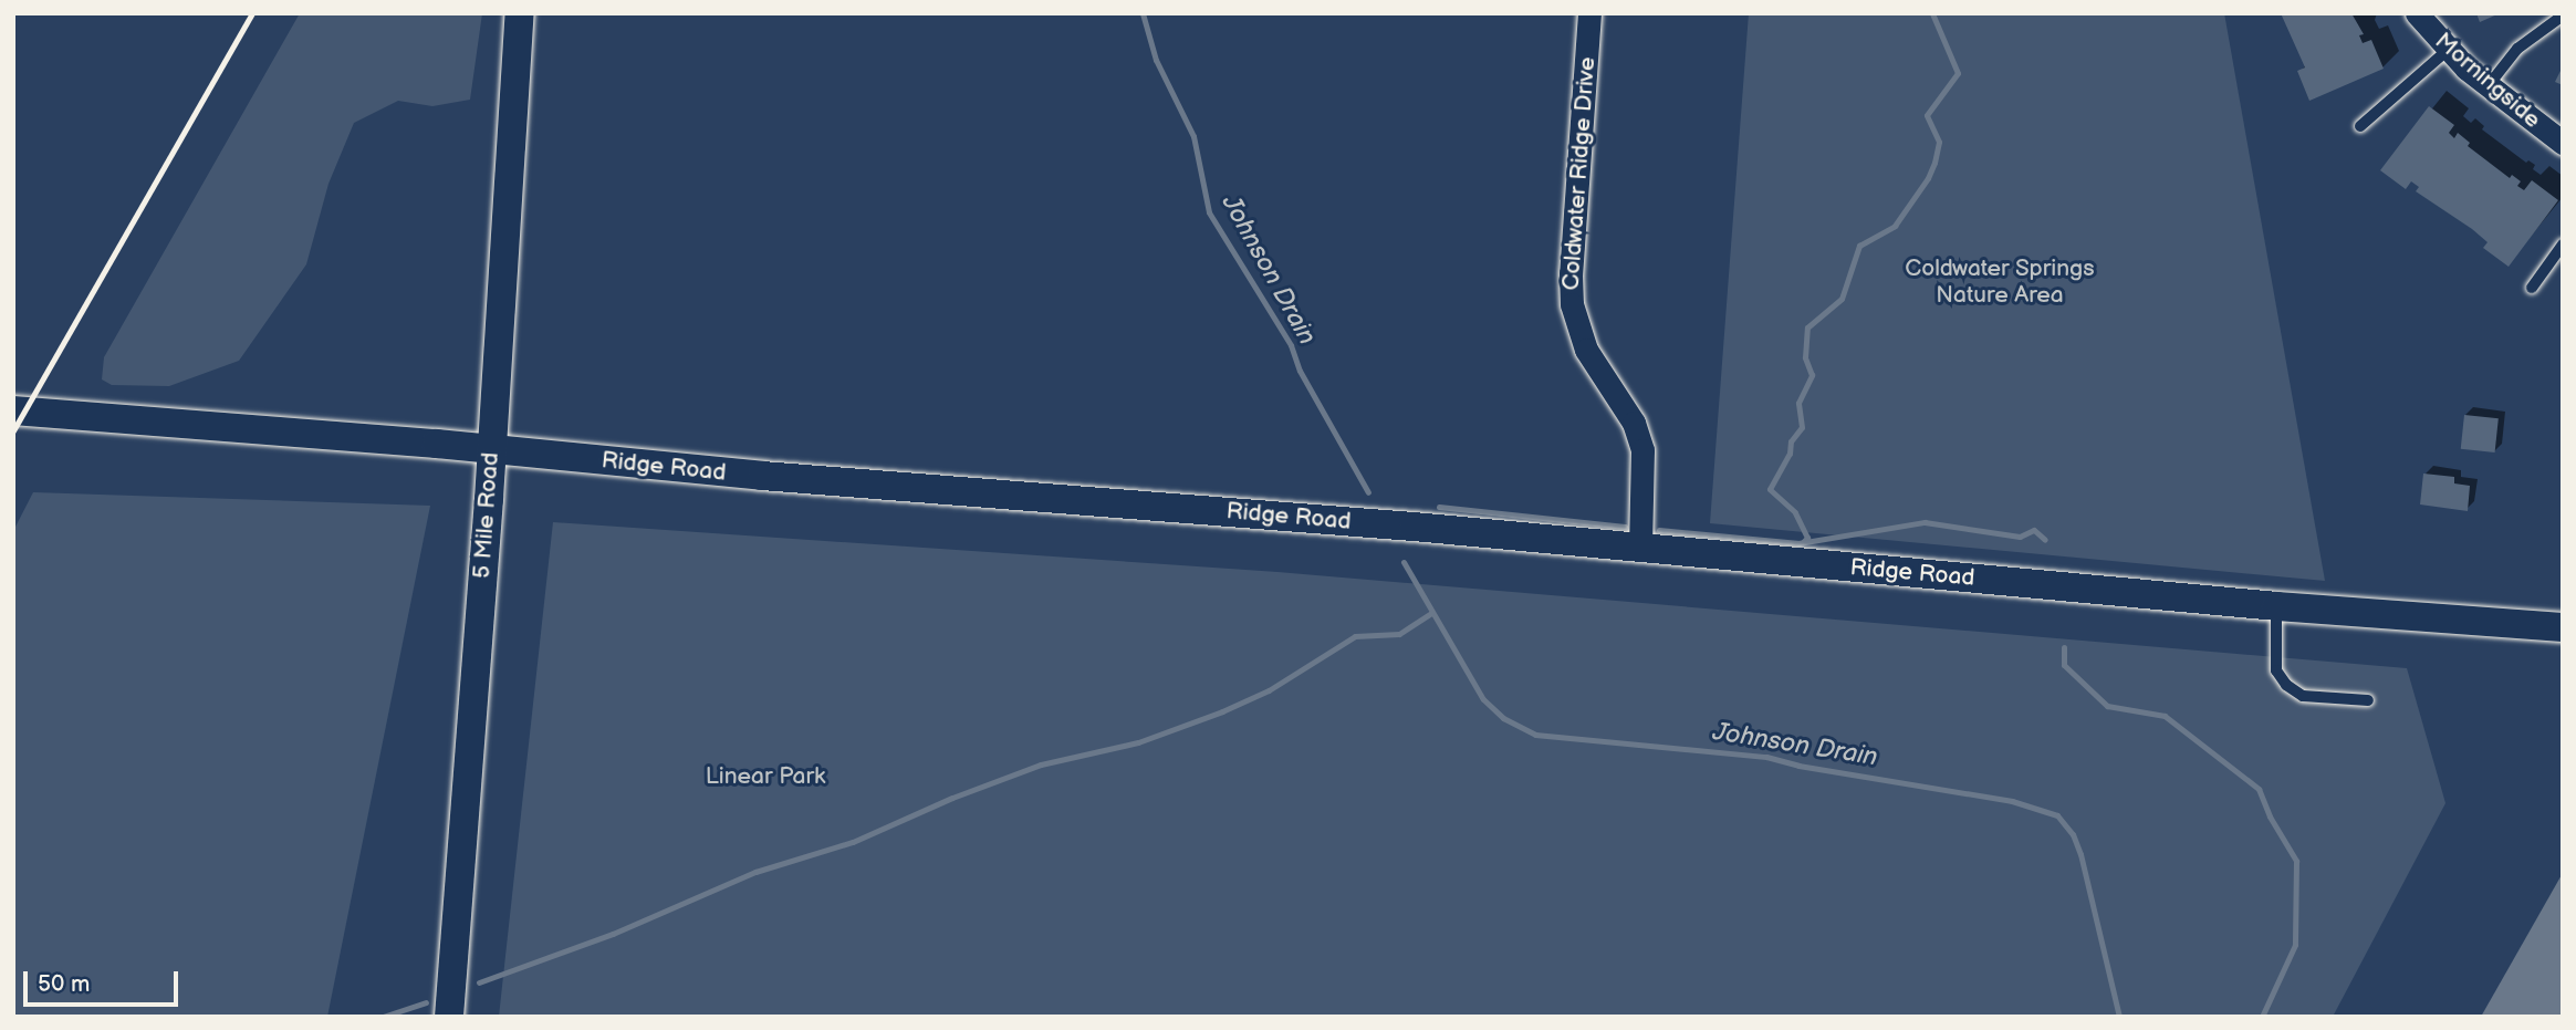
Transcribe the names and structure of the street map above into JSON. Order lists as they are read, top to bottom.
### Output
{
  "streets": {
    "street": [
      "Morningside",
      "Coldwater Ridge Drive",
      "Ridge Road",
      "5 Mile Road"
    ]
  },
  "crossings": [
    ["Coldwater Ridge Drive", "Ridge Road"],
    ["Ridge Road", "5 Mile Road"]
  ],
  "water": ["Johnson Drain"],
  "parks": ["Coldwater Springs Nature Area", "Linear Park"],
  "scale_bar": "50 m"
}
